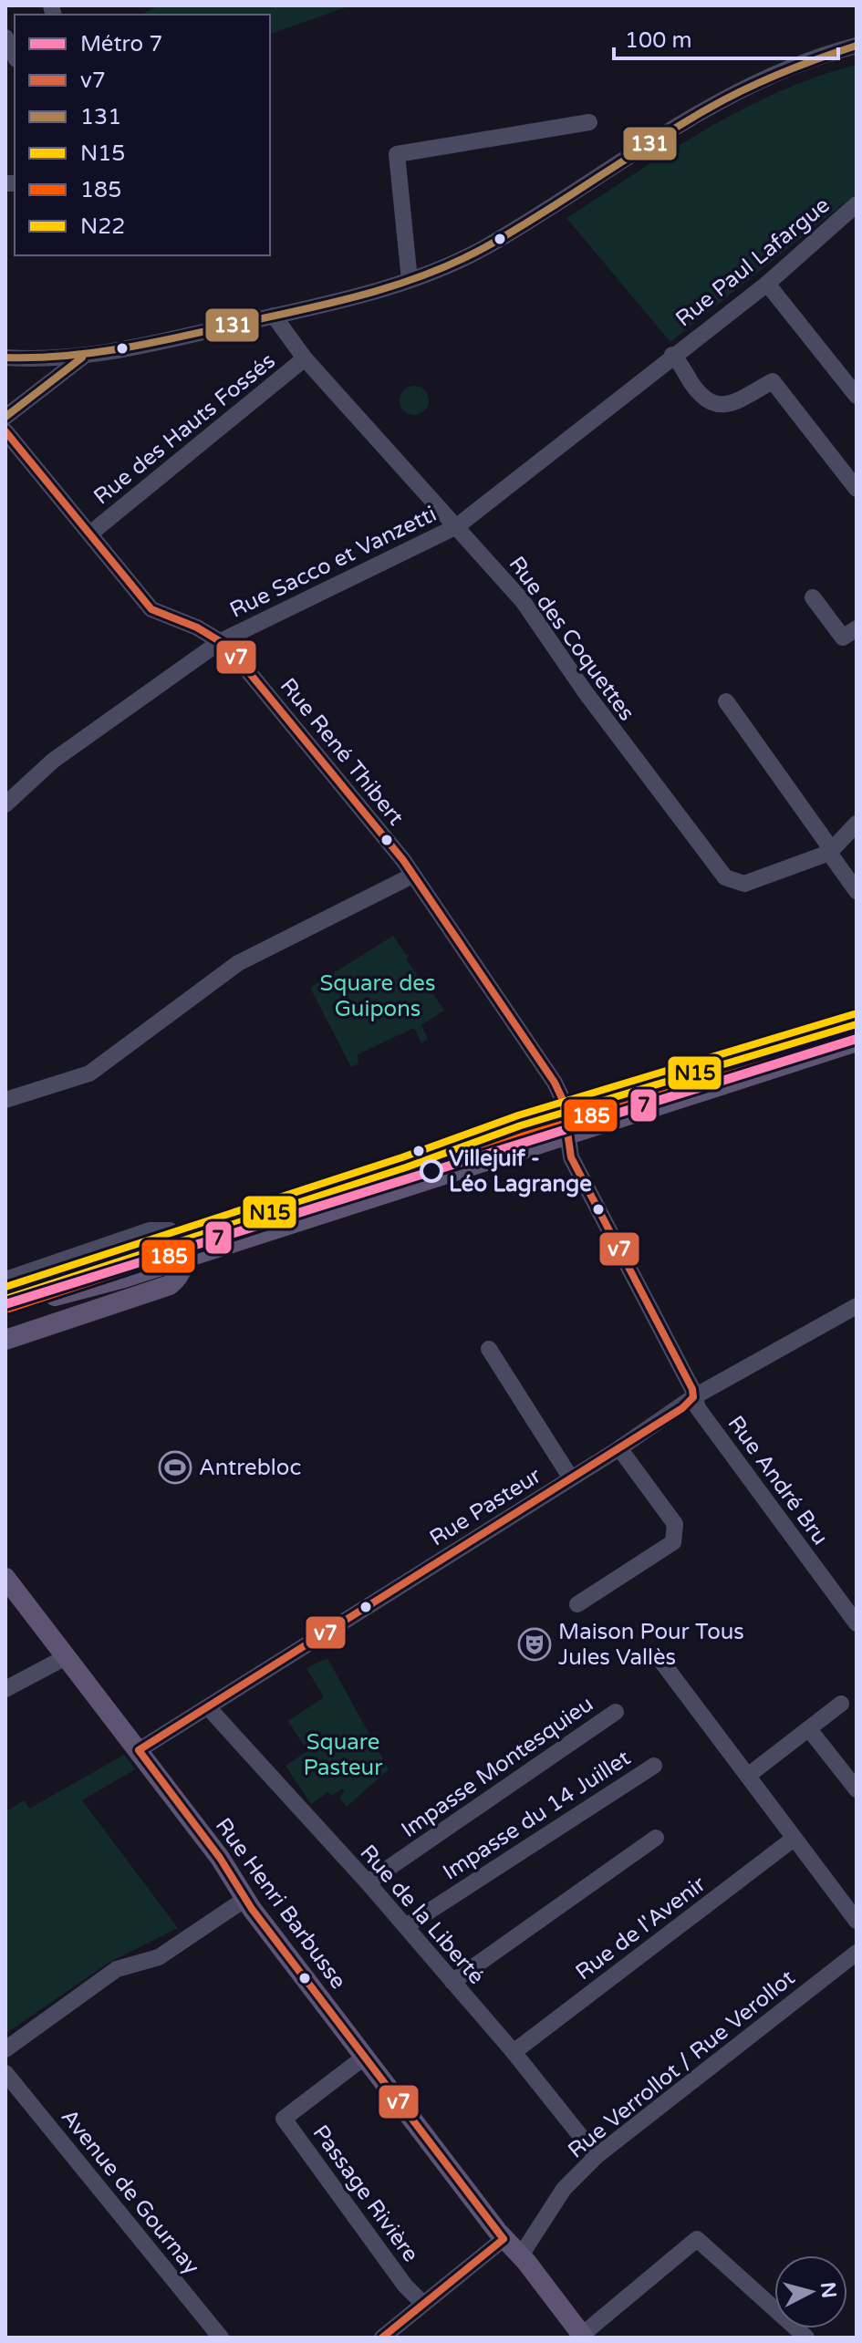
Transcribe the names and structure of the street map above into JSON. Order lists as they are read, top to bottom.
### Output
{
  "streets": {
    "main road": ["Rue Henri Barbusse"],
    "street": [
      "Rue Paul Lafargue",
      "Rue des Hauts Fossés",
      "Rue Sacco et Vanzetti",
      "Rue des Coquettes",
      "Rue René Thibert",
      "Rue André Bru",
      "Rue Pasteur",
      "Impasse Montesquieu",
      "Impasse du 14 Juillet",
      "Rue de la Liberté",
      "Rue de l'Avenir",
      "Rue Verrollot / Rue Verollot",
      "Avenue de Gournay",
      "Passage Rivière"
    ]
  },
  "crossings": [
    ["Rue Paul Lafargue", "Rue Sacco et Vanzetti"],
    ["Rue des Hauts Fossés", "Rue des Coquettes"],
    ["Rue des Hauts Fossés", "Rue René Thibert"],
    ["Rue Sacco et Vanzetti", "Rue des Coquettes"],
    ["Rue Sacco et Vanzetti", "Rue René Thibert"],
    ["Rue René Thibert", "Rue André Bru"],
    ["Rue André Bru", "Rue Pasteur"],
    ["Rue Pasteur", "Rue Henri Barbusse"],
    ["Rue Pasteur", "Rue de la Liberté"],
    ["Impasse Montesquieu", "Rue de la Liberté"],
    ["Impasse du 14 Juillet", "Rue de la Liberté"],
    ["Rue Henri Barbusse", "Rue Verrollot / Rue Verollot"],
    ["Rue Henri Barbusse", "Passage Rivière"],
    ["Rue de la Liberté", "Rue de l'Avenir"],
    ["Rue de la Liberté", "Rue Verrollot / Rue Verollot"]
  ],
  "parks": ["Square des Guipons", "Square Pasteur"],
  "places": {
    "other": ["Villejuif - Léo Lagrange"],
    "sports": ["Antrebloc"],
    "theatre": ["Maison Pour Tous Jules Vallès"]
  },
  "lines": [
    "transit line 131",
    "transit line v7",
    "transit line N22",
    "transit line N15",
    "transit line 185",
    "metro line 7"
  ],
  "legend": [
    "Métro 7",
    "v7",
    "131",
    "N15",
    "185",
    "N22"
  ],
  "scale_bar": "100 m",
  "north": "right"
}
